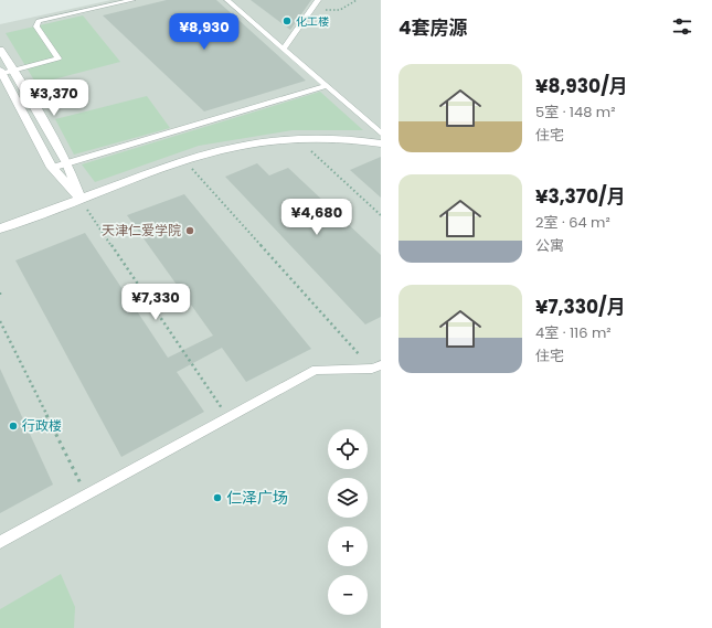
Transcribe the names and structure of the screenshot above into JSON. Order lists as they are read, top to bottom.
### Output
{
  "places": [
    "化工楼",
    "天津仁爱学院",
    "行政楼",
    "仁泽广场"
  ],
  "page": {
    "heading": "4套房源",
    "price": [
      "¥8,930",
      "¥3,370",
      "¥4,680",
      "¥7,330"
    ],
    "list": [
      {
        "name": "¥8,930/月",
        "note": "5室 · 148 m² · 住宅"
      },
      {
        "name": "¥3,370/月",
        "note": "2室 · 64 m² · 公寓"
      },
      {
        "name": "¥7,330/月",
        "note": "4室 · 116 m² · 住宅"
      }
    ],
    "map_buttons": ["+", "−"]
  }
}
